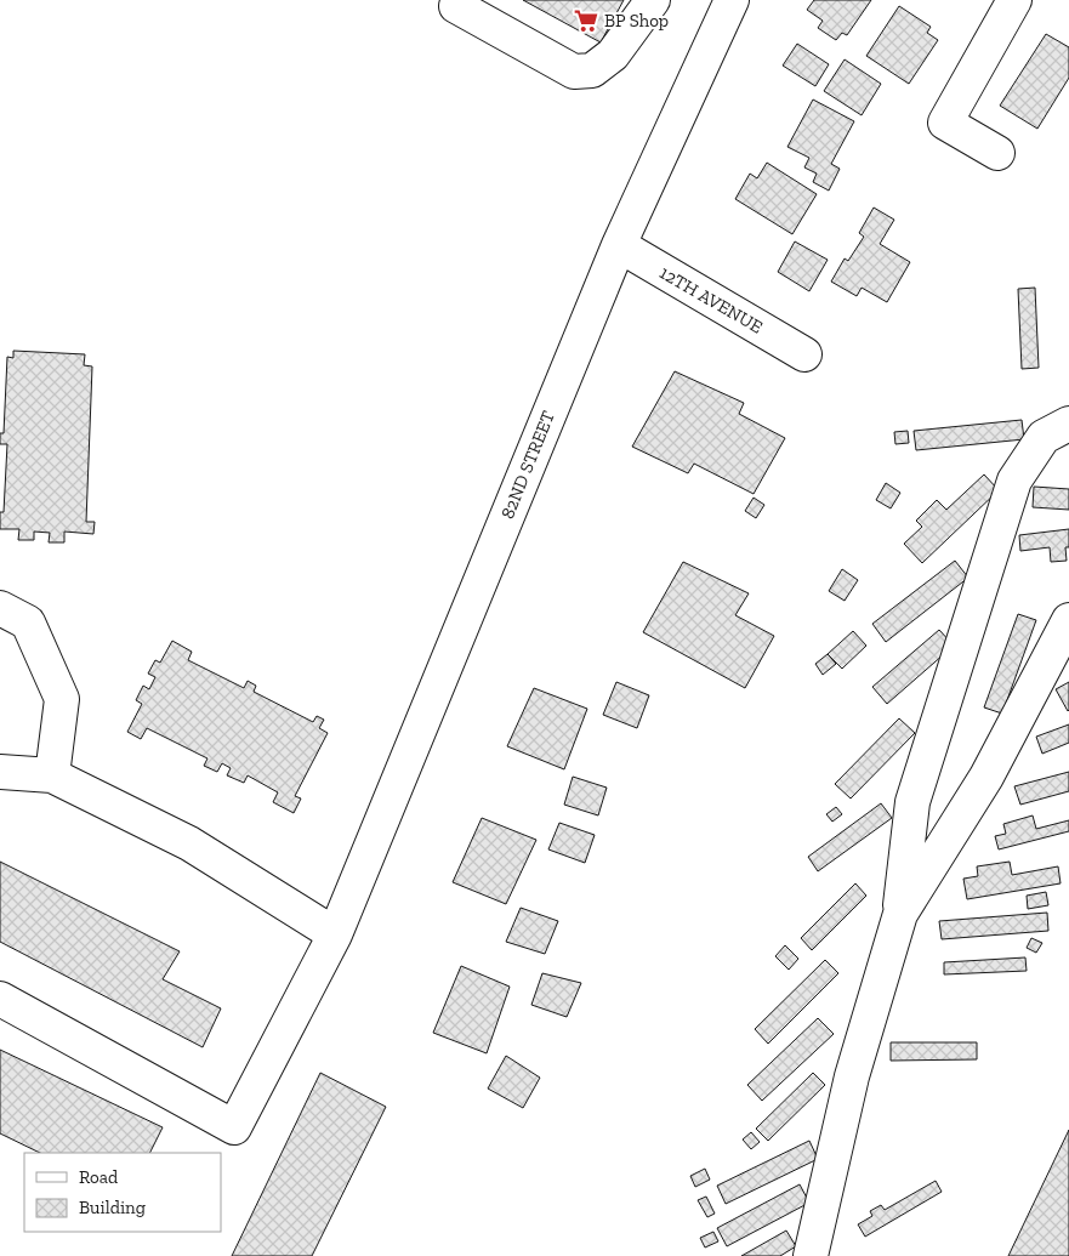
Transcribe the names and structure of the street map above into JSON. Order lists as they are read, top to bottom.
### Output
{
  "streets": {
    "street": ["12TH AVENUE", "82ND STREET"]
  },
  "crossings": [
    ["12TH AVENUE", "82ND STREET"]
  ],
  "places": {
    "supermarket": ["BP Shop"]
  },
  "legend": ["Road", "Building"]
}
